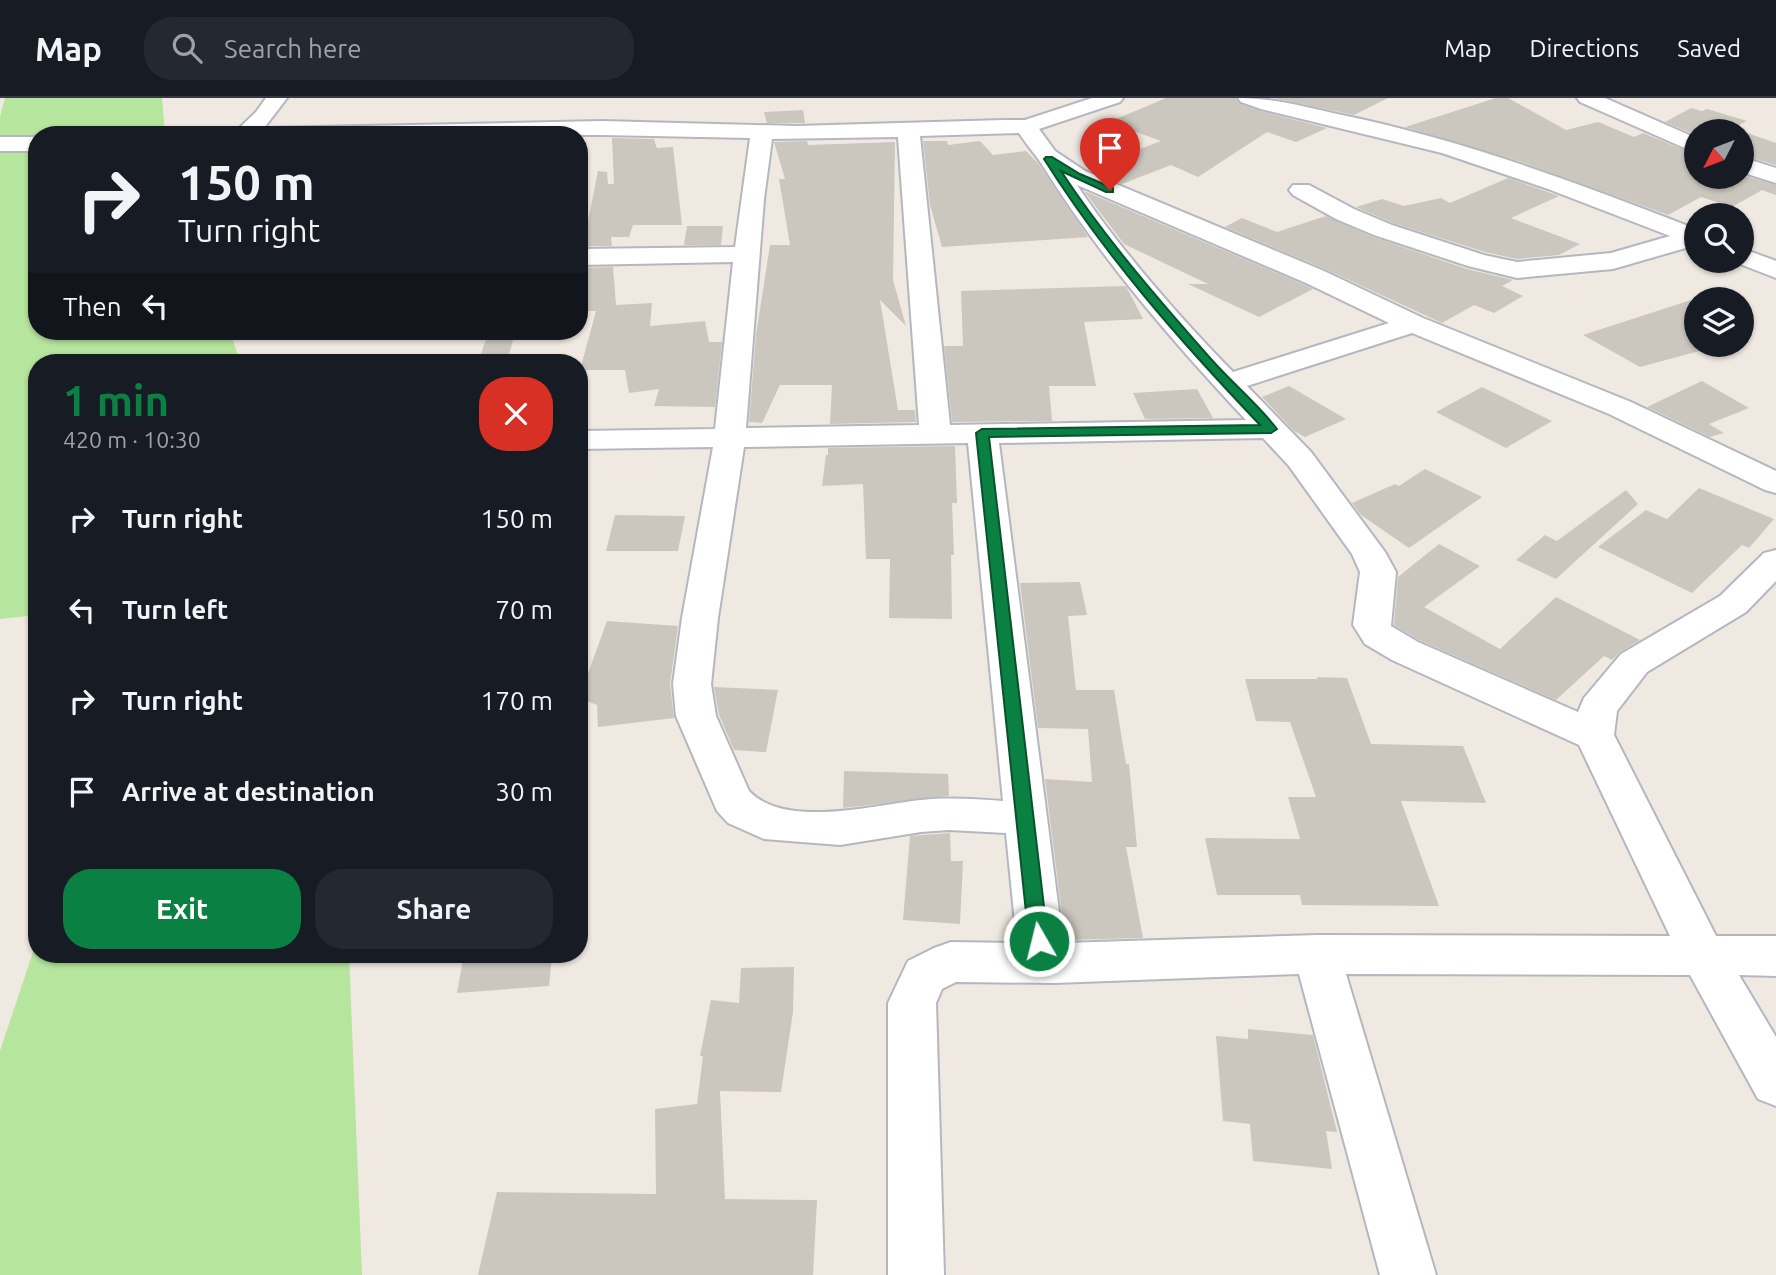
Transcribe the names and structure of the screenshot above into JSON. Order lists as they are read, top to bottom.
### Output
{
  "north": "bottom left",
  "page": {
    "header": "Map",
    "search": "Search here",
    "nav": ["Map", "Directions", "Saved"],
    "turn": ["150 m", "Turn right"],
    "then": "Then",
    "heading": ["1 min", "420 m · 10:30"],
    "list": [
      {
        "name": "Turn right",
        "value": "150 m"
      },
      {
        "name": "Turn left",
        "value": "70 m"
      },
      {
        "name": "Turn right",
        "value": "170 m"
      },
      {
        "name": "Arrive at destination",
        "value": "30 m"
      }
    ],
    "buttons": ["Exit", "Share"]
  }
}
